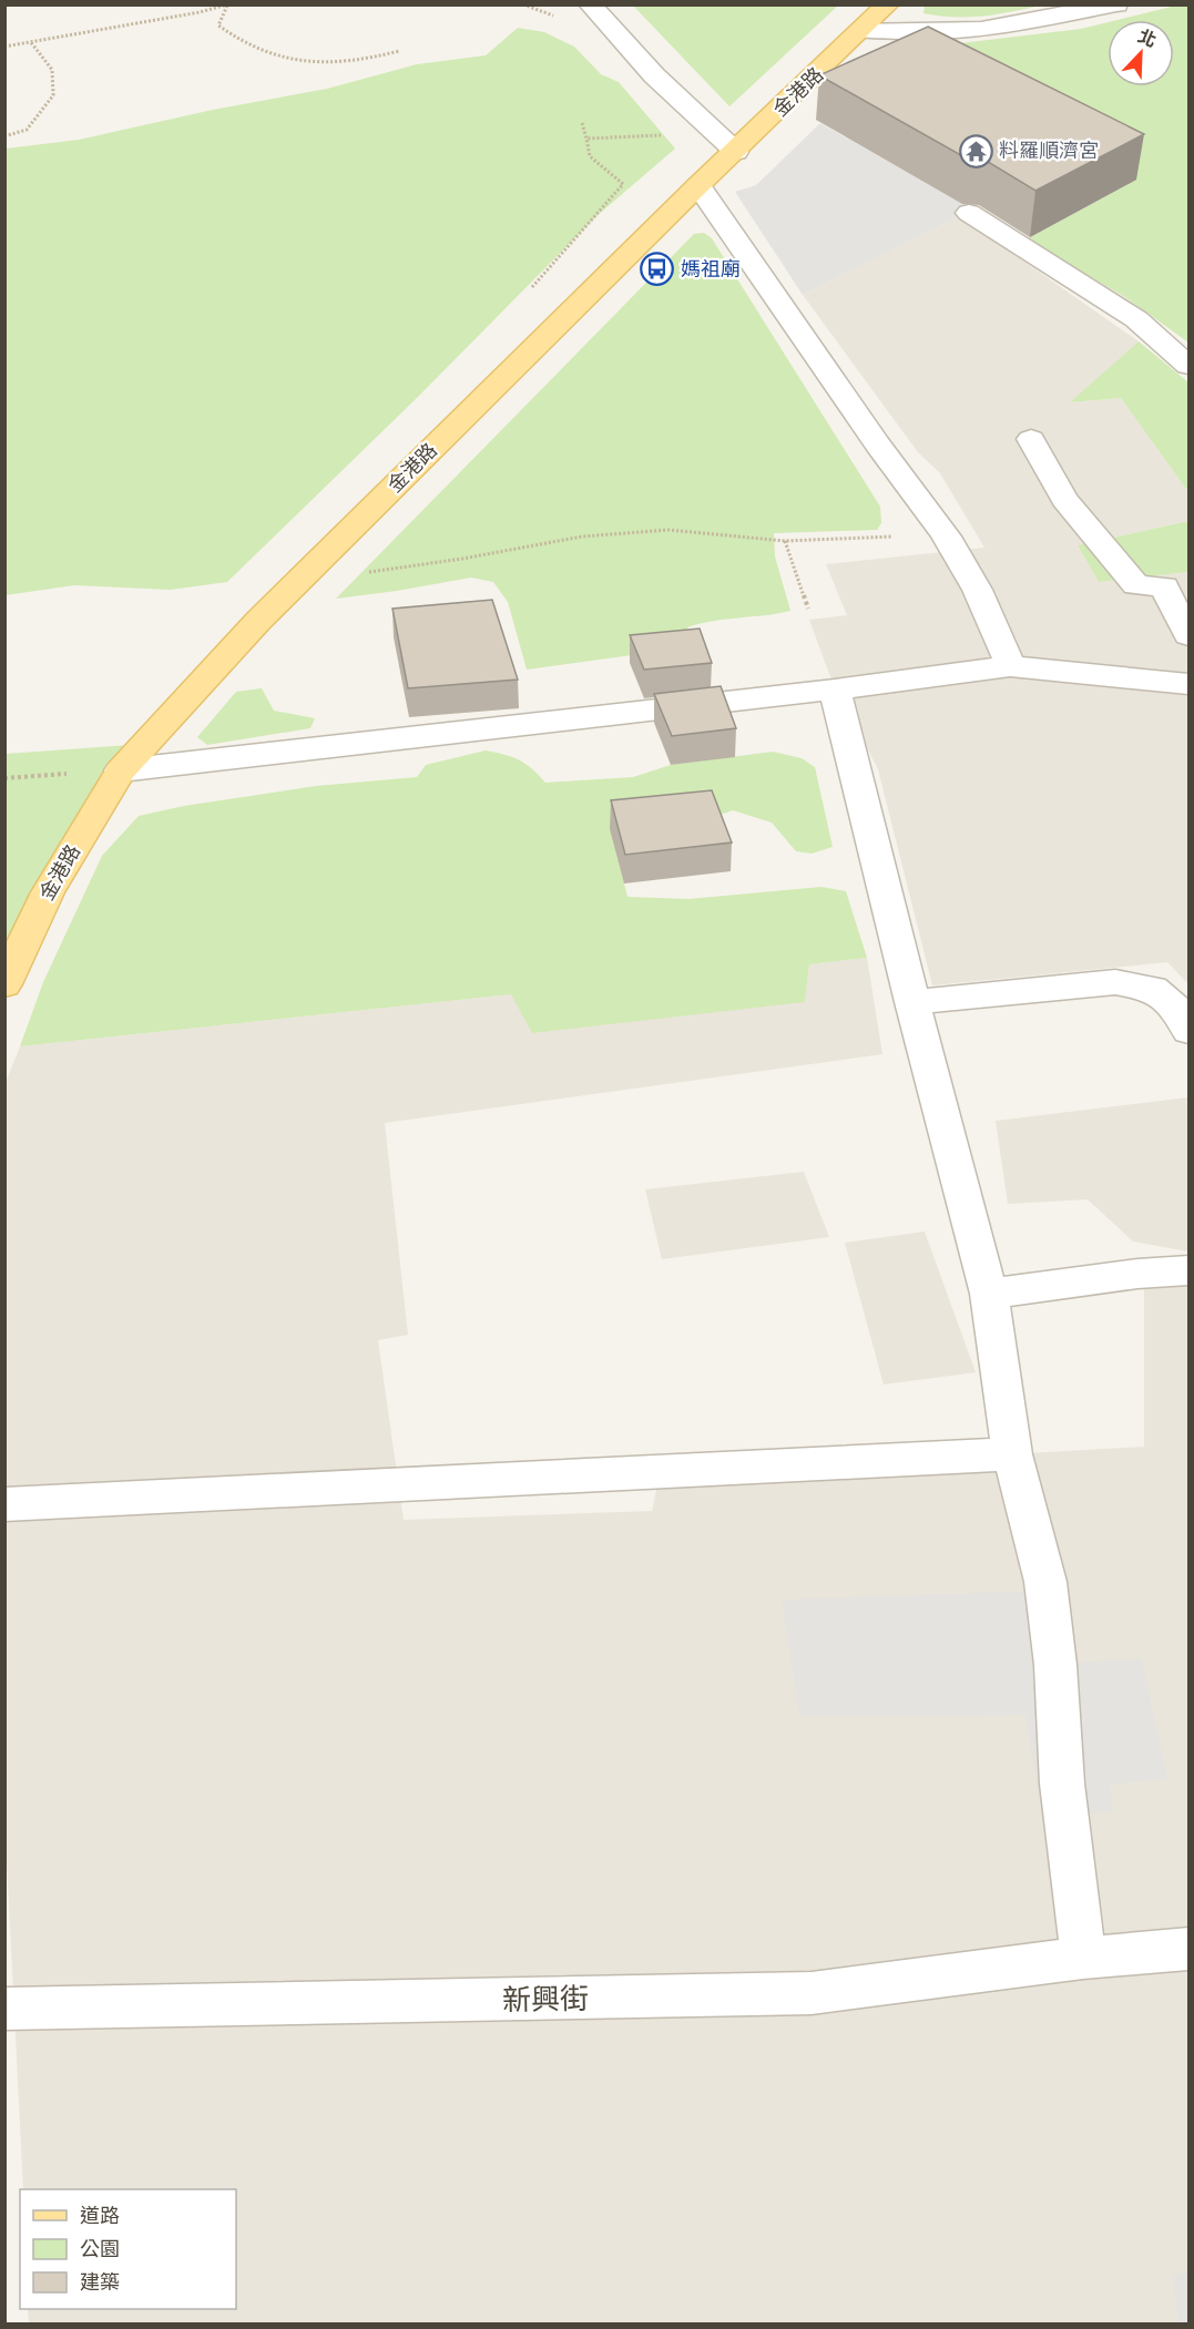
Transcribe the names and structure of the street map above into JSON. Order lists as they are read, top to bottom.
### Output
{
  "streets": {
    "main road": ["金港路"],
    "street": ["新興街"]
  },
  "places": {
    "temple": ["料羅順濟宮"],
    "bus stop": ["媽祖廟"]
  },
  "legend": ["道路", "公園", "建築"],
  "north": "top right"
}
